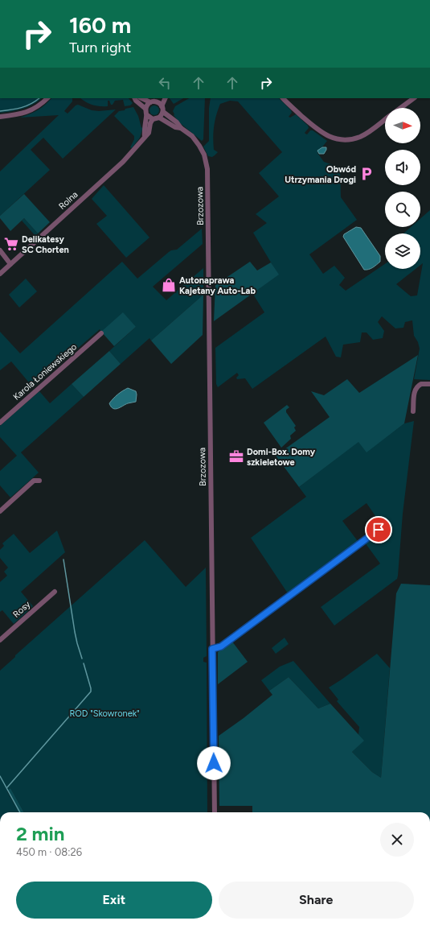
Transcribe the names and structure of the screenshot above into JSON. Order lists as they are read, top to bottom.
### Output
{
  "streets": {
    "street": [
      "Rolna",
      "Brzozowa",
      "Karola Łoniewskiego",
      "Rosy"
    ]
  },
  "crossings": [
    ["Rolna", "Brzozowa"]
  ],
  "parks": ["ROD \"Skowronek\""],
  "places": {
    "parking": ["Obwód Utrzymania Drogi"],
    "supermarket": ["Delikatesy SC Chorten"],
    "shop": ["Autonaprawa Kajetany Auto-Lab"],
    "office": ["Domi-Box. Domy szkieletowe"]
  },
  "north": "right",
  "page": {
    "turn": ["160 m", "Turn right"],
    "heading": ["2 min", "450 m · 08:26"],
    "buttons": ["Exit", "Share"]
  }
}
